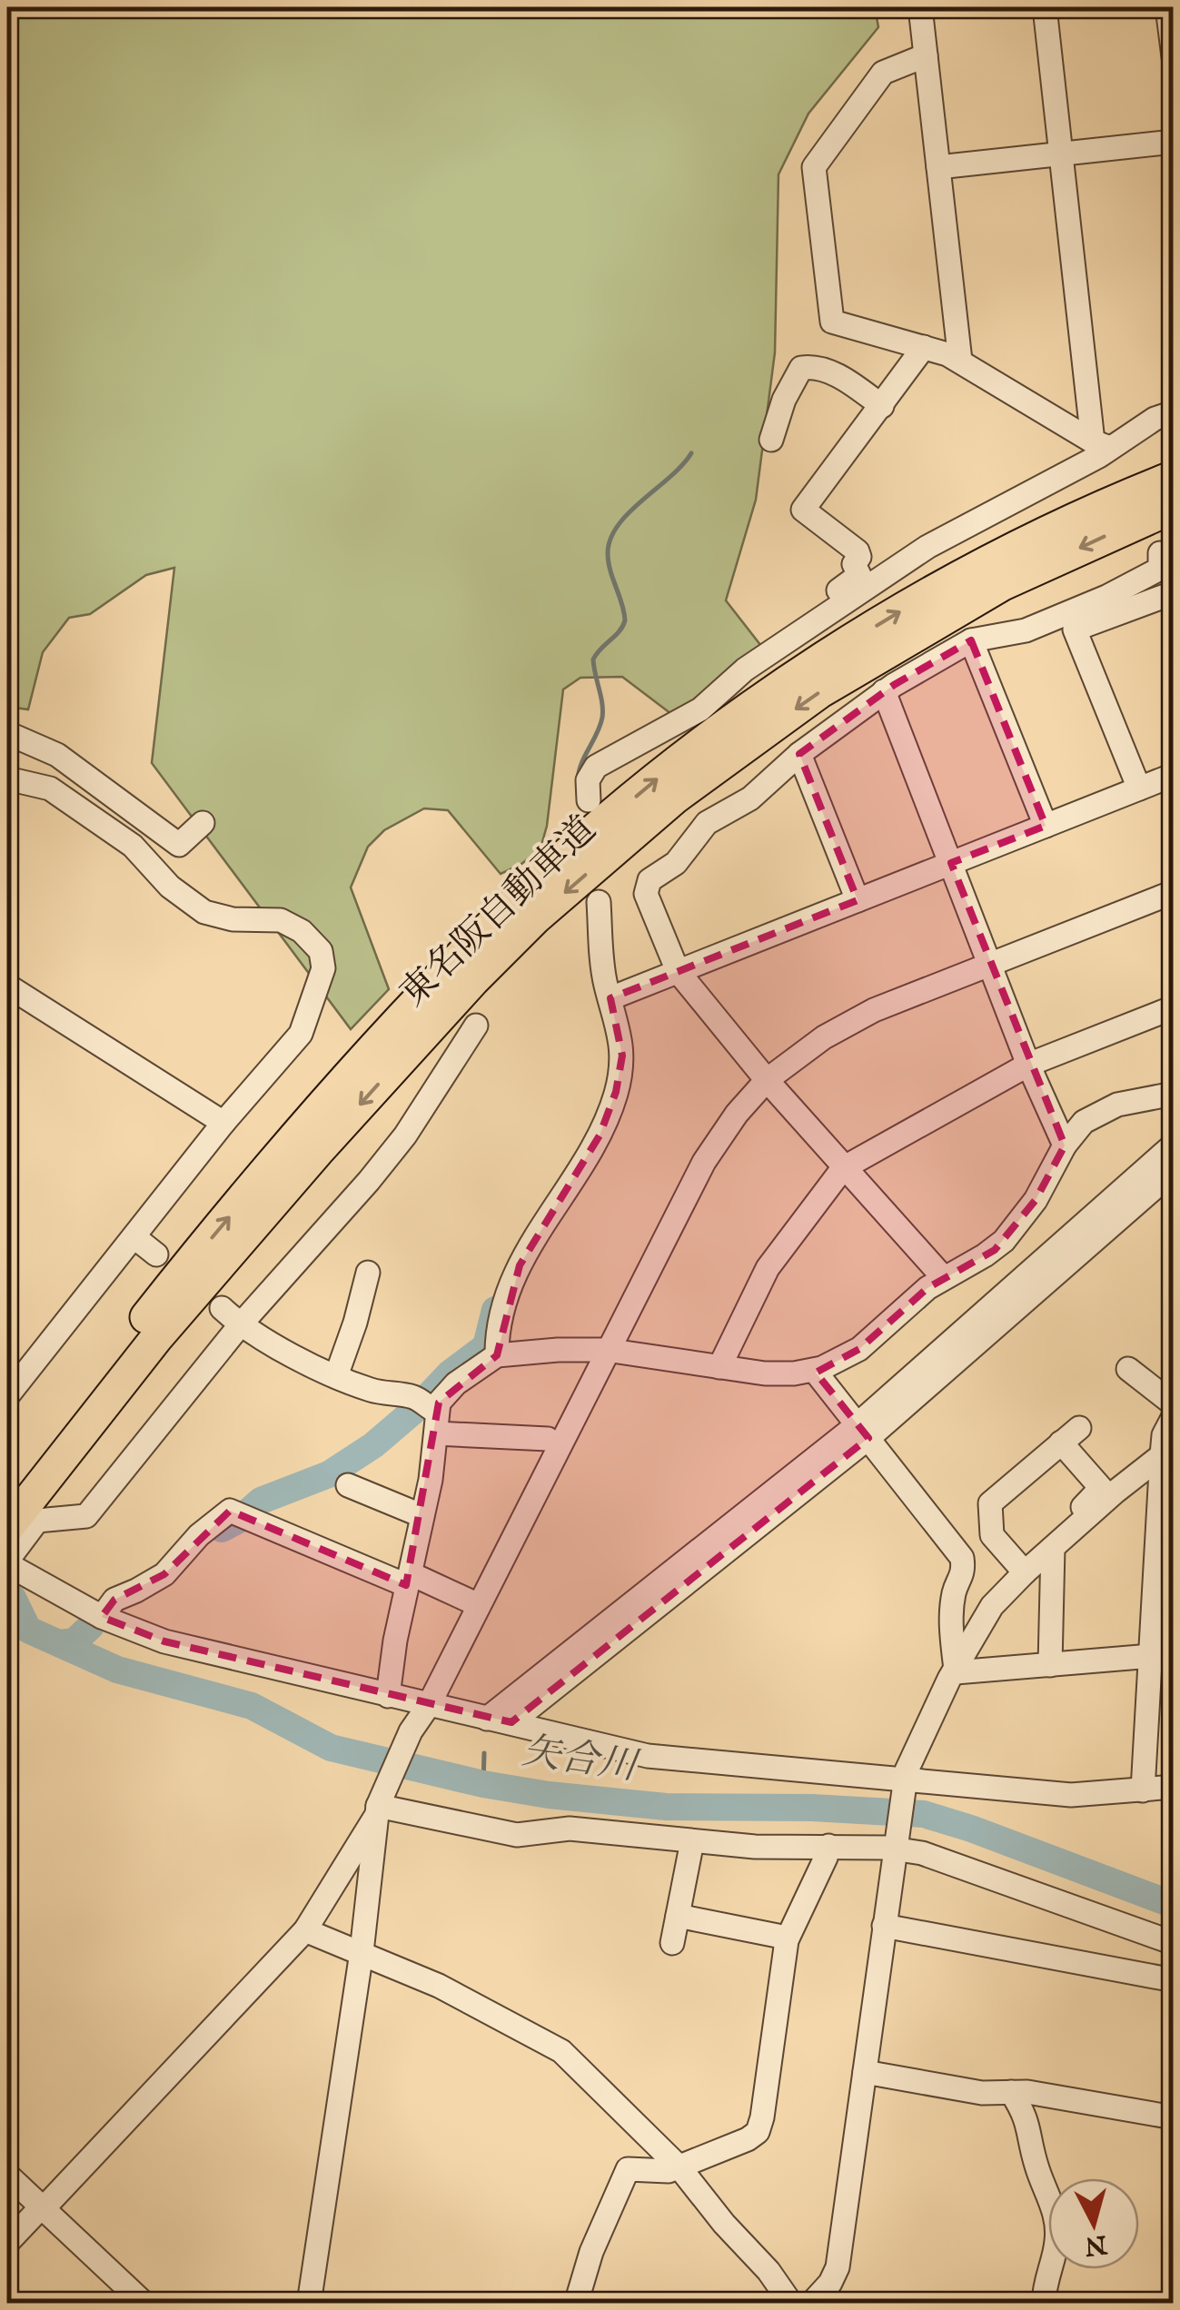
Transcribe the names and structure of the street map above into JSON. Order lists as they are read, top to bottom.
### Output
{
  "streets": {
    "highway": ["東名阪自動車道"]
  },
  "water": ["矢合川"],
  "north": "bottom"
}
